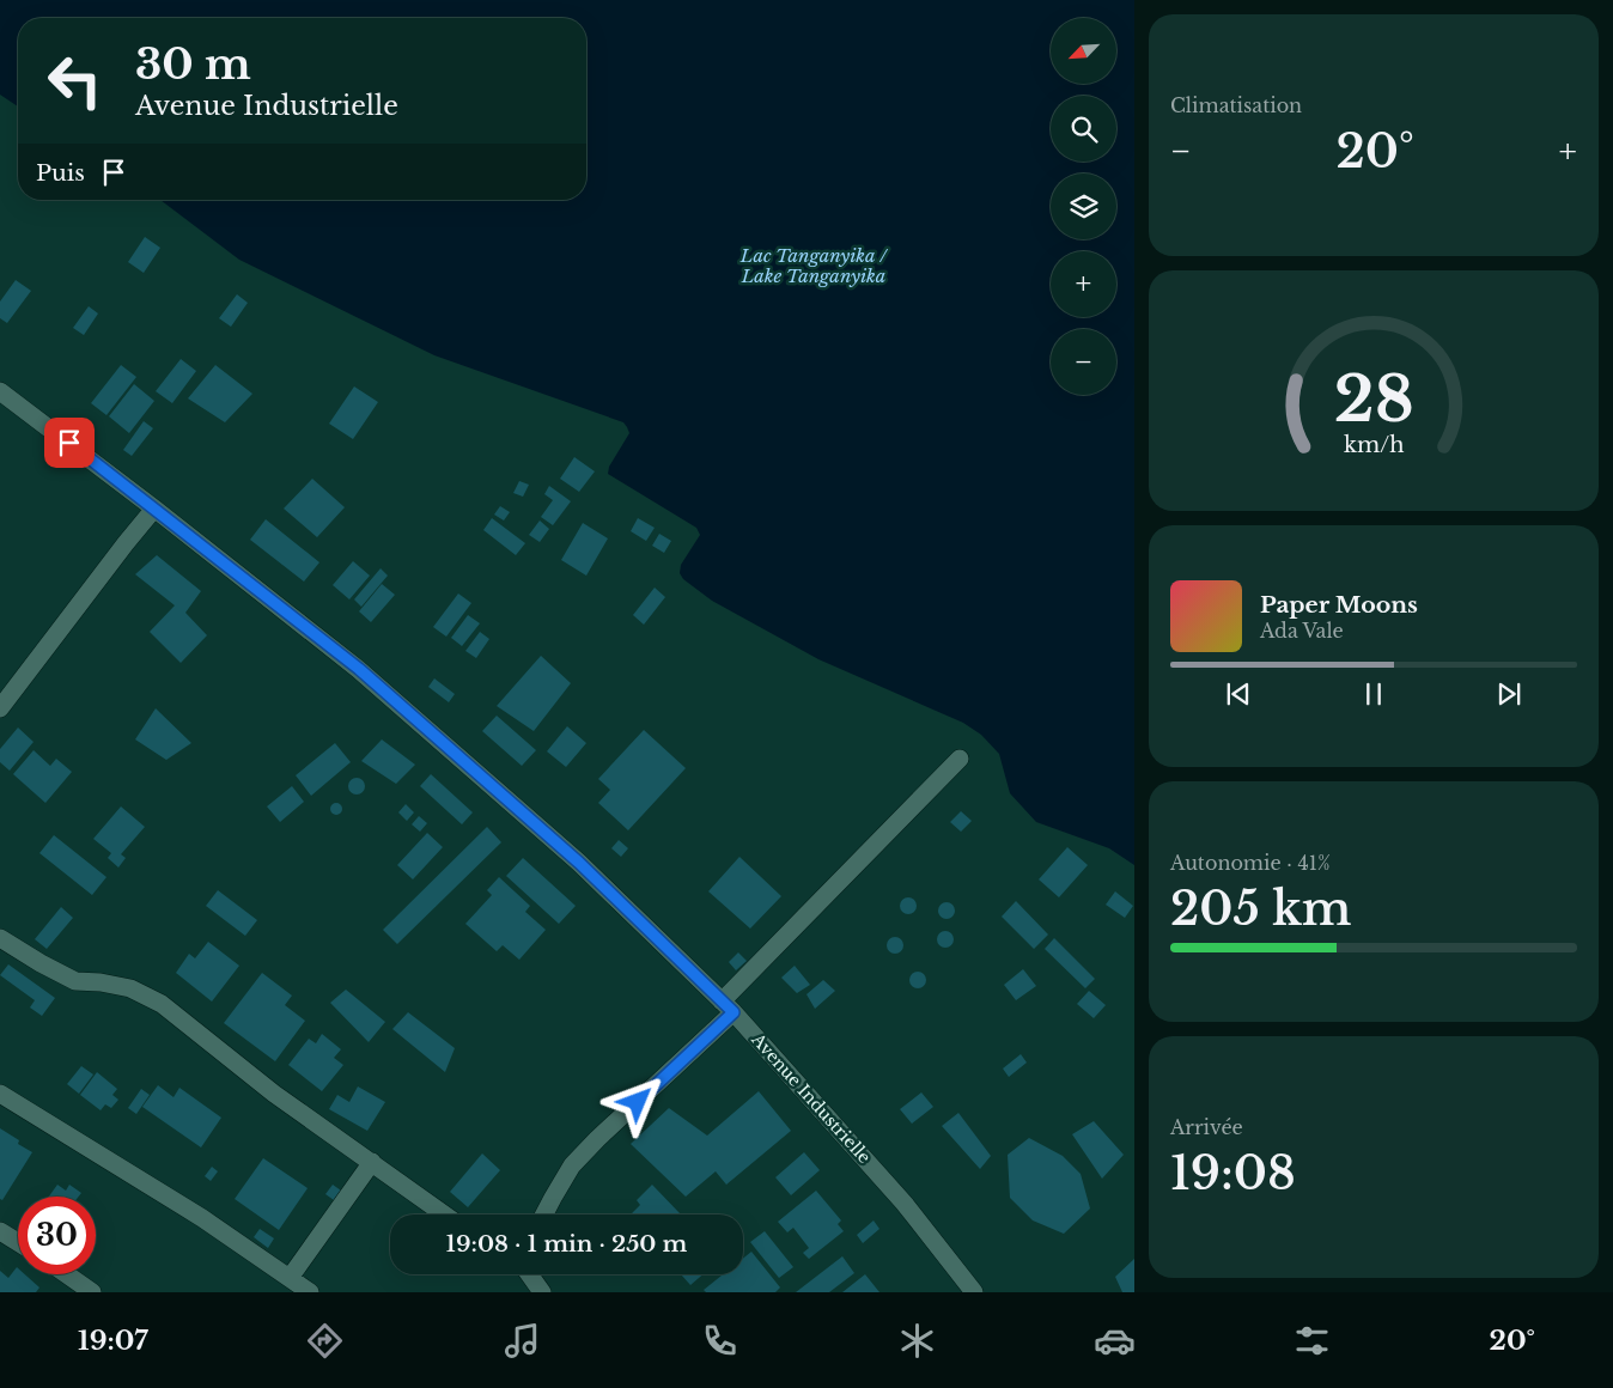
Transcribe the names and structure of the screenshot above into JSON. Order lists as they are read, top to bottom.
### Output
{
  "streets": {
    "street": ["Avenue Industrielle"]
  },
  "water": ["Lac Tanganyika / Lake Tanganyika"],
  "north": "bottom left",
  "page": {
    "tile": [
      "Climatisation",
      ["Autonomie · 41%", "205 km"],
      ["Arrivée", "19:08"]
    ],
    "map_buttons": ["+", "−"],
    "turn": ["30 m", "Avenue Industrielle"],
    "heat": ["−", "20°", "+"],
    "then": "Puis",
    "song": ["Paper Moons", "Ada Vale"],
    "limit": "30",
    "trip": "19:08 · 1 min · 250 m",
    "tabs": ["19:07", "20°"],
    "gauge": ["28", "km/h"]
  }
}
